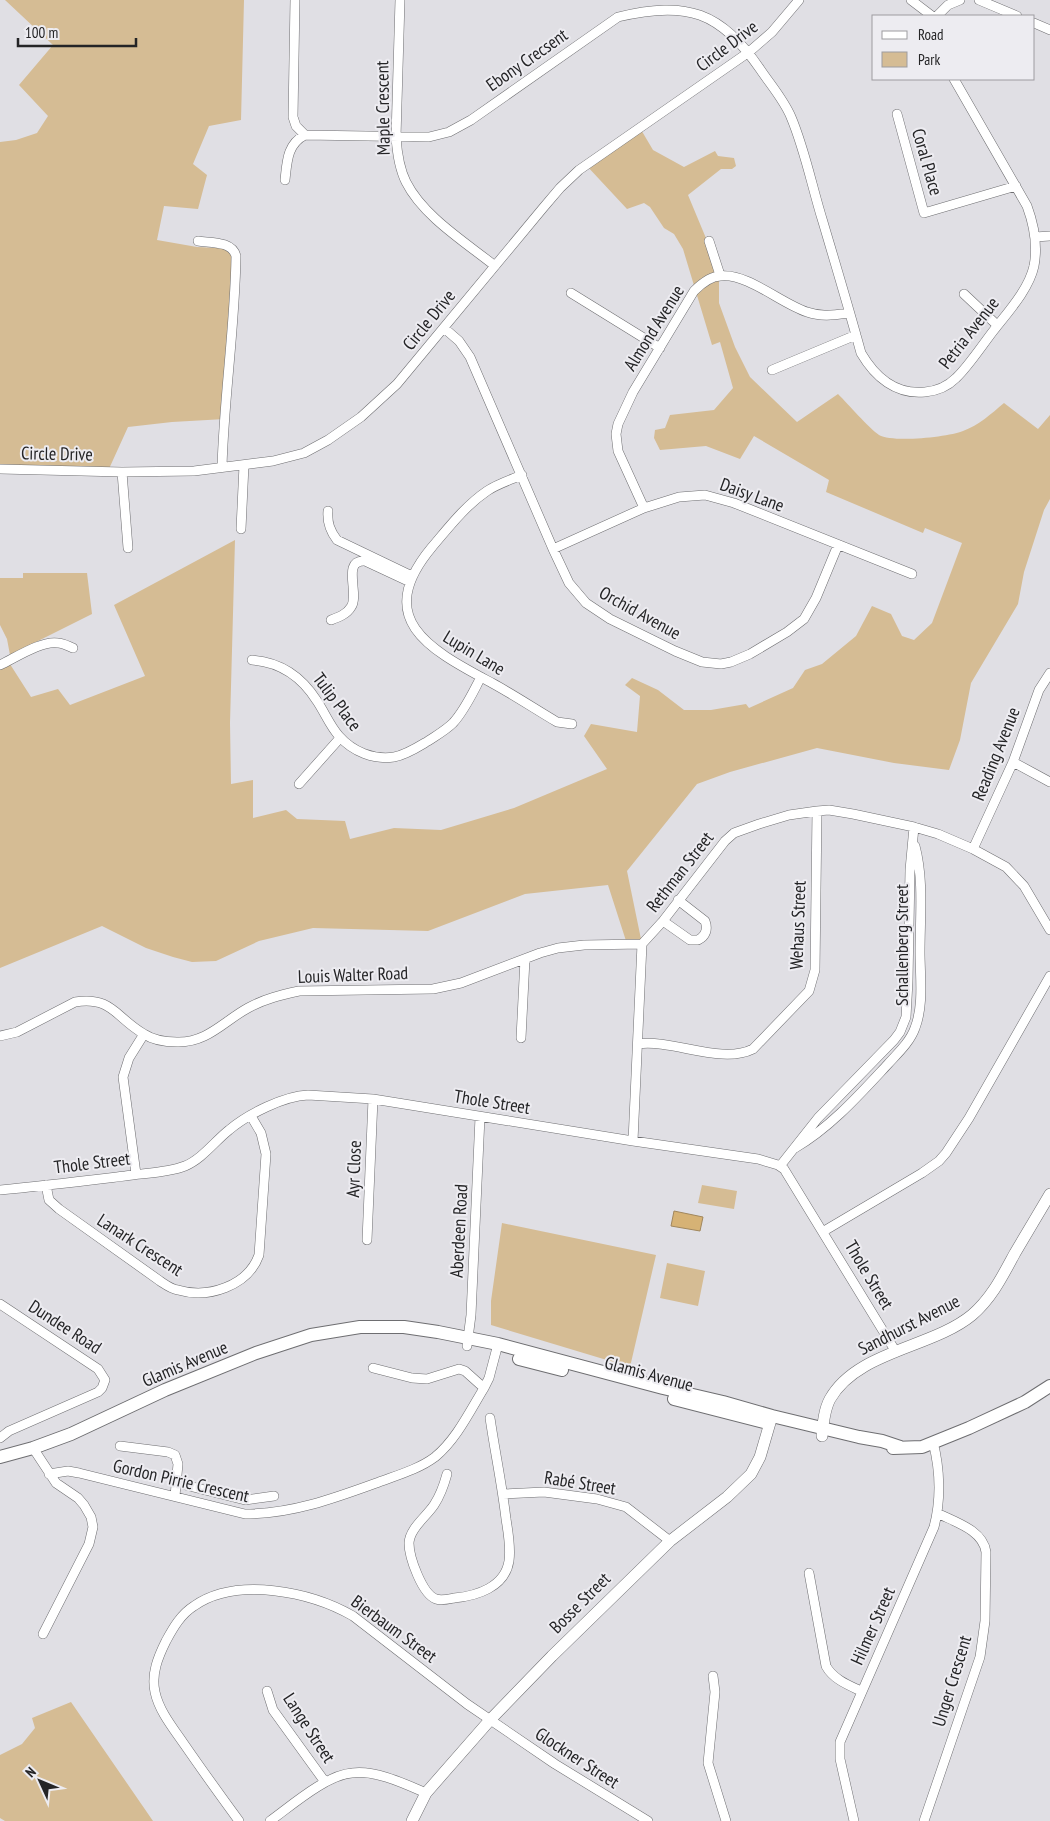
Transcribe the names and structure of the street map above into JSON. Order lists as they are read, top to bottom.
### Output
{
  "streets": {
    "main road": ["Glamis Avenue"],
    "street": [
      "Circle Drive",
      "Ebony Crecsent",
      "Maple Crescent",
      "Coral Place",
      "Almond Avenue",
      "Petria Avenue",
      "Daisy Lane",
      "Orchid Avenue",
      "Lupin Lane",
      "Tulip Place",
      "Reading Avenue",
      "Rethman Street",
      "Wehaus Street",
      "Schallenberg Street",
      "Louis Walter Road",
      "Thole Street",
      "Ayr Close",
      "Aberdeen Road",
      "Lanark Crescent",
      "Sandhurst Avenue",
      "Dundee Road",
      "Gordon Pirrie Crescent",
      "Rabé Street",
      "Bosse Street",
      "Hilmer Street",
      "Bierbaum Street",
      "Unger Crescent",
      "Lange Street",
      "Glockner Street"
    ]
  },
  "crossings": [
    ["Circle Drive", "Ebony Crecsent"],
    ["Circle Drive", "Maple Crescent"],
    ["Circle Drive", "Petria Avenue"],
    ["Circle Drive", "Orchid Avenue"],
    ["Ebony Crecsent", "Maple Crescent"],
    ["Ebony Crecsent", "Petria Avenue"],
    ["Coral Place", "Petria Avenue"],
    ["Almond Avenue", "Daisy Lane"],
    ["Daisy Lane", "Orchid Avenue"],
    ["Orchid Avenue", "Lupin Lane"],
    ["Lupin Lane", "Tulip Place"],
    ["Reading Avenue", "Rethman Street"],
    ["Rethman Street", "Wehaus Street"],
    ["Rethman Street", "Schallenberg Street"],
    ["Rethman Street", "Louis Walter Road"],
    ["Schallenberg Street", "Thole Street"],
    ["Thole Street", "Ayr Close"],
    ["Thole Street", "Aberdeen Road"],
    ["Thole Street", "Lanark Crescent"],
    ["Thole Street", "Sandhurst Avenue"],
    ["Aberdeen Road", "Glamis Avenue"],
    ["Sandhurst Avenue", "Glamis Avenue"],
    ["Glamis Avenue", "Gordon Pirrie Crescent"],
    ["Glamis Avenue", "Bosse Street"],
    ["Glamis Avenue", "Hilmer Street"],
    ["Rabé Street", "Bosse Street"],
    ["Bosse Street", "Bierbaum Street"],
    ["Bosse Street", "Glockner Street"],
    ["Hilmer Street", "Unger Crescent"],
    ["Bierbaum Street", "Glockner Street"]
  ],
  "legend": ["Road", "Park"],
  "scale_bar": "100 m",
  "north": "top left"
}
